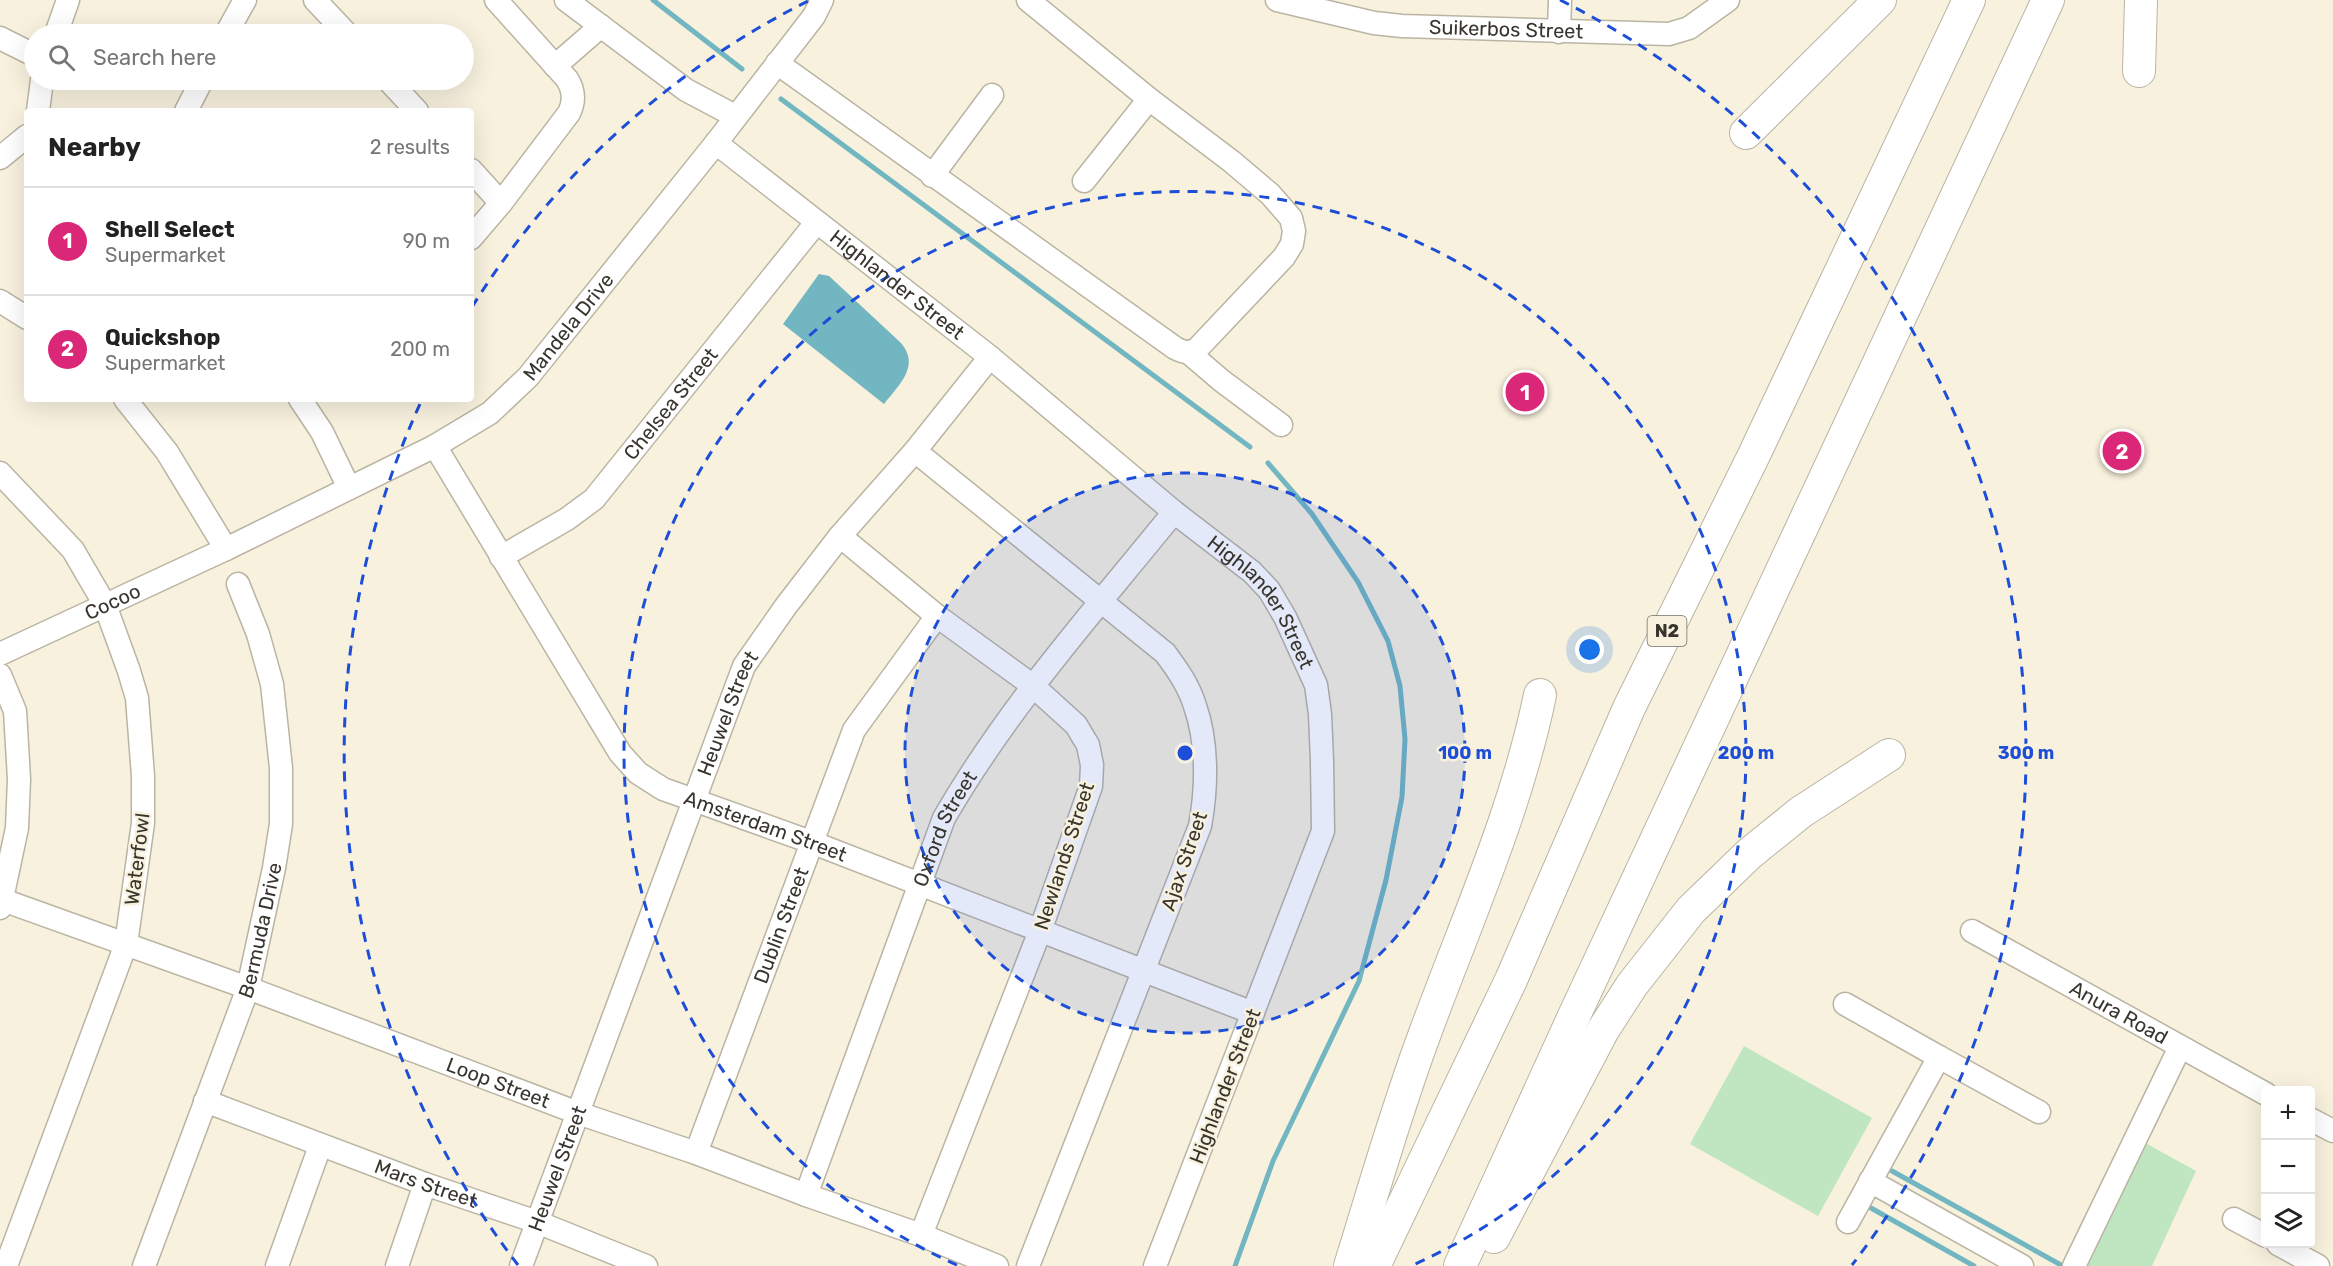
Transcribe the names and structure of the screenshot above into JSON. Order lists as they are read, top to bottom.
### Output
{
  "streets": {
    "highway": ["N2"],
    "street": [
      "Suikerbos Street",
      "Highlander Street",
      "Mandela Drive",
      "Chelsea Street",
      "Cocoo",
      "Heuwel Street",
      "Amsterdam Street",
      "Oxford Street",
      "Newlands Street",
      "Waterfowl",
      "Ajax Street",
      "Dublin Street",
      "Bermuda Drive",
      "Anura Road",
      "Loop Street",
      "Mars Street"
    ]
  },
  "crossings": [
    ["Highlander Street", "Mandela Drive"],
    ["Highlander Street", "Chelsea Street"],
    ["Highlander Street", "Heuwel Street"],
    ["Highlander Street", "Amsterdam Street"],
    ["Highlander Street", "Oxford Street"],
    ["Mandela Drive", "Cocoo"],
    ["Mandela Drive", "Amsterdam Street"],
    ["Chelsea Street", "Amsterdam Street"],
    ["Cocoo", "Waterfowl"],
    ["Heuwel Street", "Amsterdam Street"],
    ["Heuwel Street", "Newlands Street"],
    ["Heuwel Street", "Ajax Street"],
    ["Heuwel Street", "Loop Street"],
    ["Heuwel Street", "Mars Street"],
    ["Amsterdam Street", "Oxford Street"],
    ["Amsterdam Street", "Newlands Street"],
    ["Amsterdam Street", "Ajax Street"],
    ["Amsterdam Street", "Dublin Street"],
    ["Oxford Street", "Newlands Street"],
    ["Oxford Street", "Ajax Street"],
    ["Oxford Street", "Loop Street"],
    ["Newlands Street", "Dublin Street"],
    ["Newlands Street", "Loop Street"],
    ["Waterfowl", "Loop Street"],
    ["Dublin Street", "Loop Street"],
    ["Bermuda Drive", "Loop Street"],
    ["Bermuda Drive", "Mars Street"]
  ],
  "page": {
    "search": "Search here",
    "heading": ["Nearby", "2 results"],
    "list": [
      {
        "mark": "1",
        "name": "Shell Select",
        "note": "Supermarket",
        "value": "90 m"
      },
      {
        "mark": "2",
        "name": "Quickshop",
        "note": "Supermarket",
        "value": "200 m"
      }
    ],
    "pins": ["1", "2"],
    "map_buttons": ["+", "−"]
  },
  "rings": ["100 m", "200 m", "300 m"]
}
